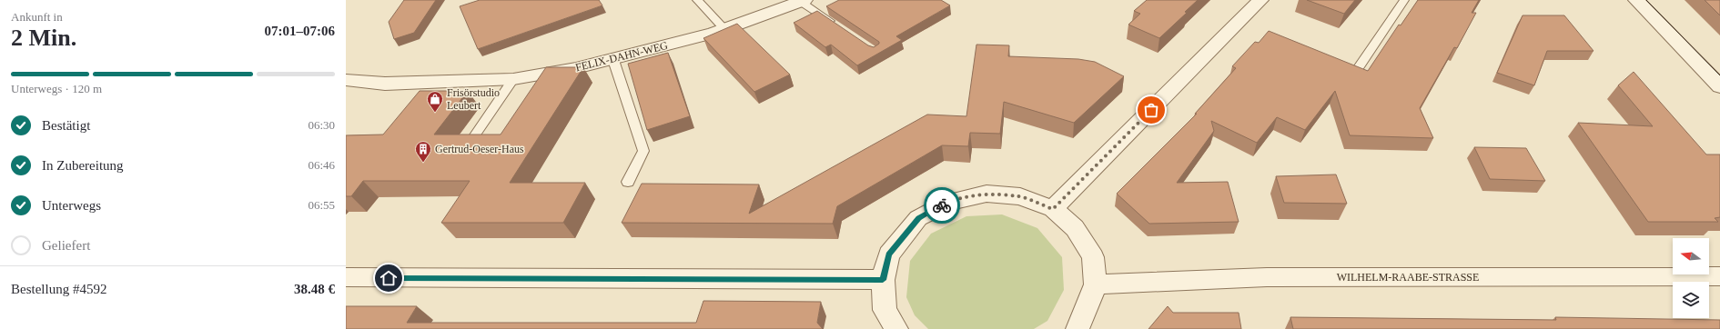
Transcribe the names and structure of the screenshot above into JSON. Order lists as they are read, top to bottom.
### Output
{
  "streets": {
    "street": ["FELIX-DAHN-WEG", "WILHELM-RAABE-STRASSE"]
  },
  "places": {
    "shop": ["Frisörstudio Leubert"],
    "building": ["Gertrud-Oeser-Haus"]
  },
  "north": "left",
  "page": {
    "heading": ["2 Min.", "Ankunft in", "07:01–07:06"],
    "panel": ["Bestellung #4592", "38.48 €"],
    "bar": "Unterwegs · 120 m",
    "list": [
      ["Bestätigt", "06:30"],
      ["In Zubereitung", "06:46"],
      ["Unterwegs", "06:55"],
      "Geliefert"
    ]
  }
}
